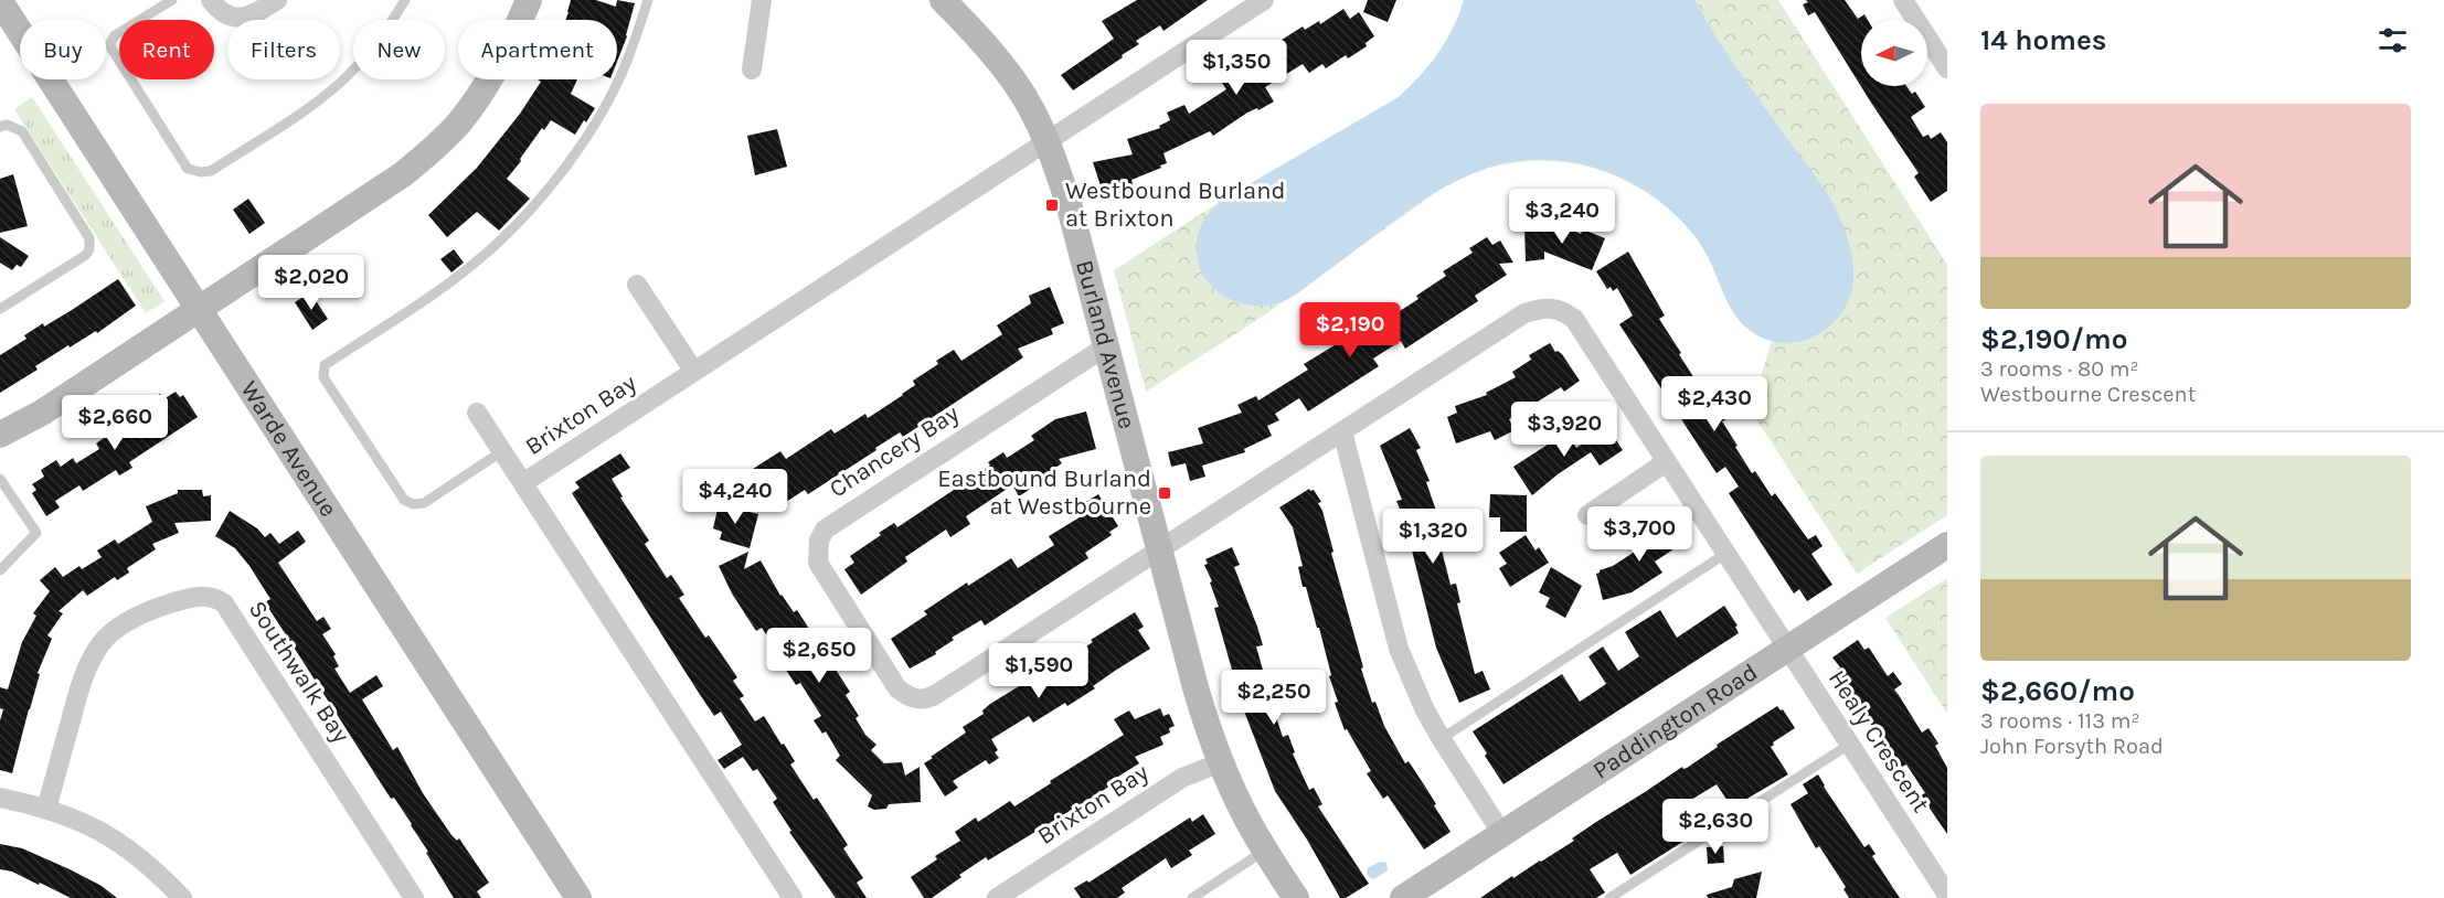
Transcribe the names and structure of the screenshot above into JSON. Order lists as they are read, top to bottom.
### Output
{
  "streets": {
    "street": [
      "Burland Avenue",
      "Brixton Bay",
      "Warde Avenue",
      "Chancery Bay",
      "Southwalk Bay",
      "Paddington Road",
      "Healy Crescent"
    ]
  },
  "crossings": [
    ["Burland Avenue", "Brixton Bay"],
    ["Burland Avenue", "Chancery Bay"],
    ["Burland Avenue", "Healy Crescent"],
    ["Chancery Bay", "Healy Crescent"],
    ["Paddington Road", "Healy Crescent"]
  ],
  "places": {
    "transit": ["Westbound Burland at Brixton", "Eastbound Burland at Westbourne"]
  },
  "north": "left",
  "page": {
    "heading": "14 homes",
    "chip": [
      "Buy",
      "Rent",
      "Filters",
      "New",
      "Apartment"
    ],
    "price": [
      "$1,350",
      "$3,240",
      "$2,020",
      "$2,190",
      "$2,430",
      "$2,660",
      "$3,920",
      "$4,240",
      "$3,700",
      "$1,320",
      "$2,650",
      "$1,590",
      "$2,250",
      "$2,630"
    ],
    "list": [
      {
        "name": "$2,190/mo",
        "note": "3 rooms · 80 m² · Westbourne Crescent"
      },
      {
        "name": "$2,660/mo",
        "note": "3 rooms · 113 m² · John Forsyth Road"
      }
    ]
  }
}
